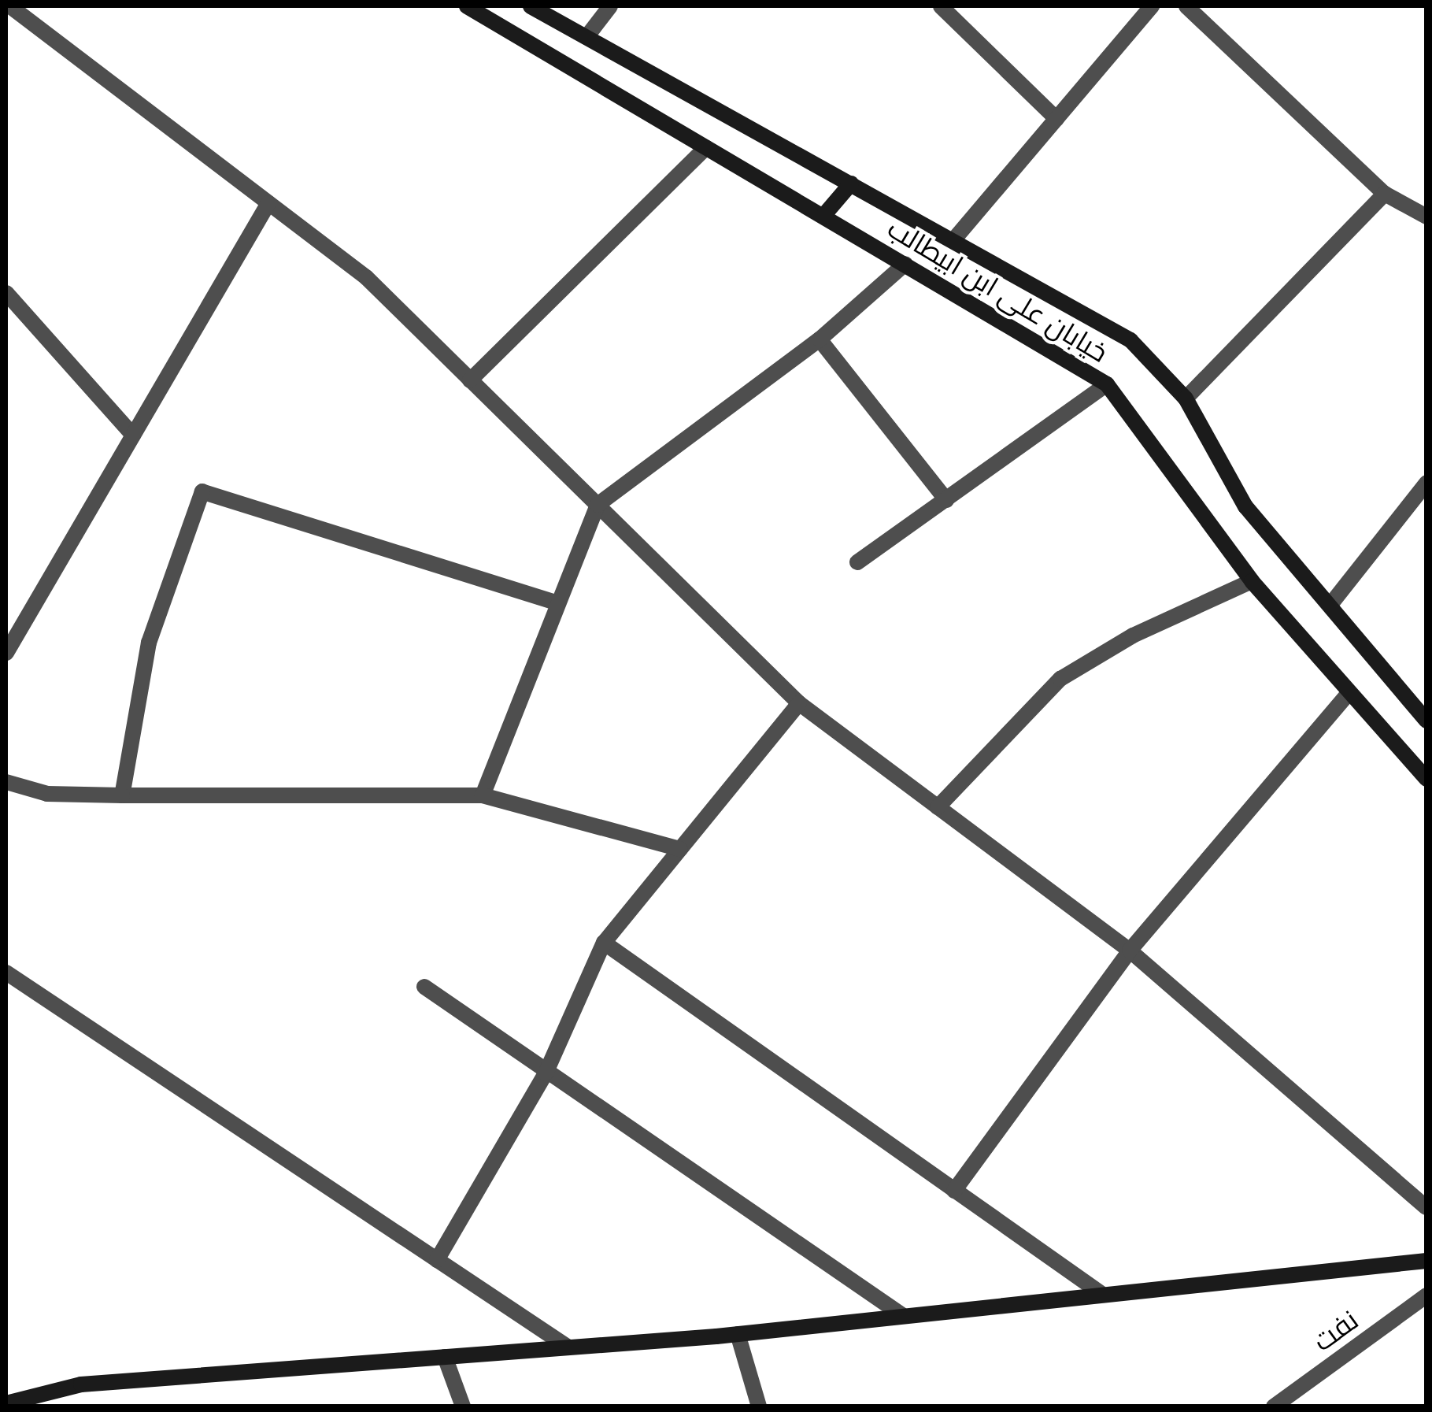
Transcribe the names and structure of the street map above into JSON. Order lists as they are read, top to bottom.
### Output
{
  "streets": {
    "street": ["خیابان علی ابن ابیطالب", "نفت"]
  }
}
